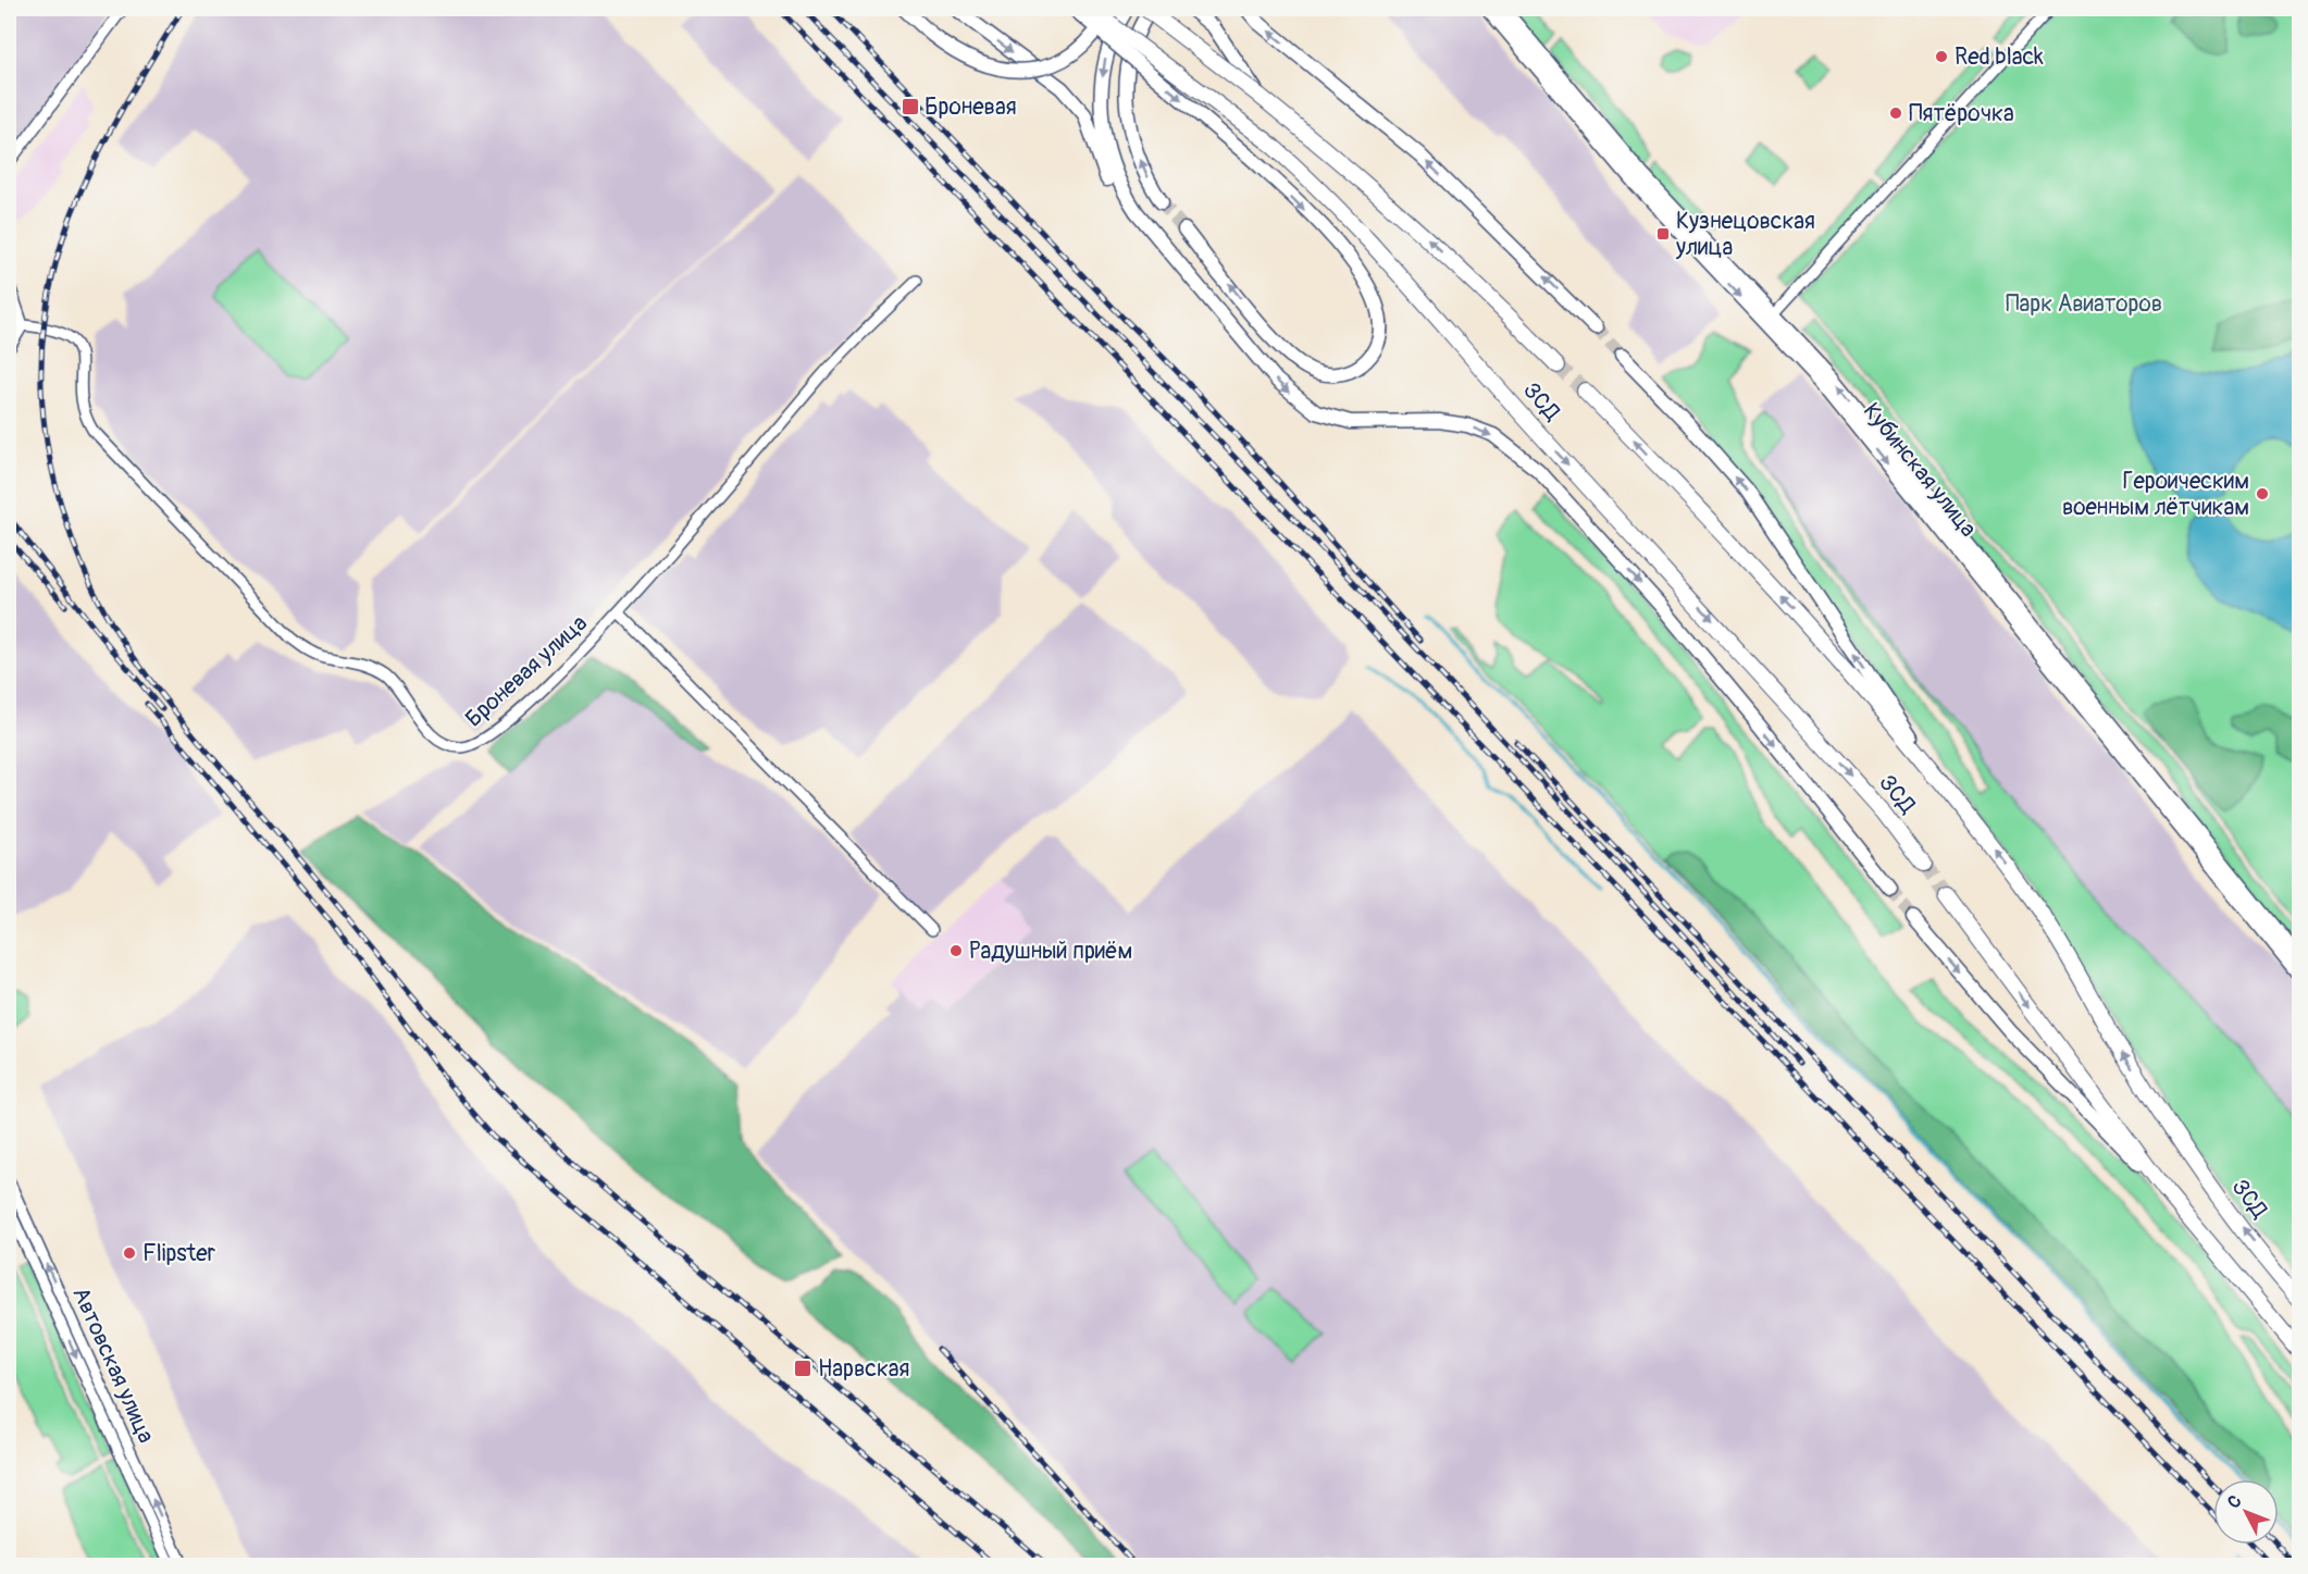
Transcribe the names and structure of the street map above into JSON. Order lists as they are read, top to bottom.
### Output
{
  "streets": {
    "highway": ["ЗСД"],
    "main road": ["Кубинская улица"],
    "street": ["Броневая улица", "Автовская улица"]
  },
  "parks": ["Парк Авиаторов"],
  "places": {
    "other": [
      "Red black",
      "Пятёрочка",
      "Героическим военным лётчикам",
      "Радушный приём",
      "Flipster"
    ],
    "transit": ["Броневая", "Кузнецовская улица", "Нарвская"]
  },
  "north": "top left"
}
